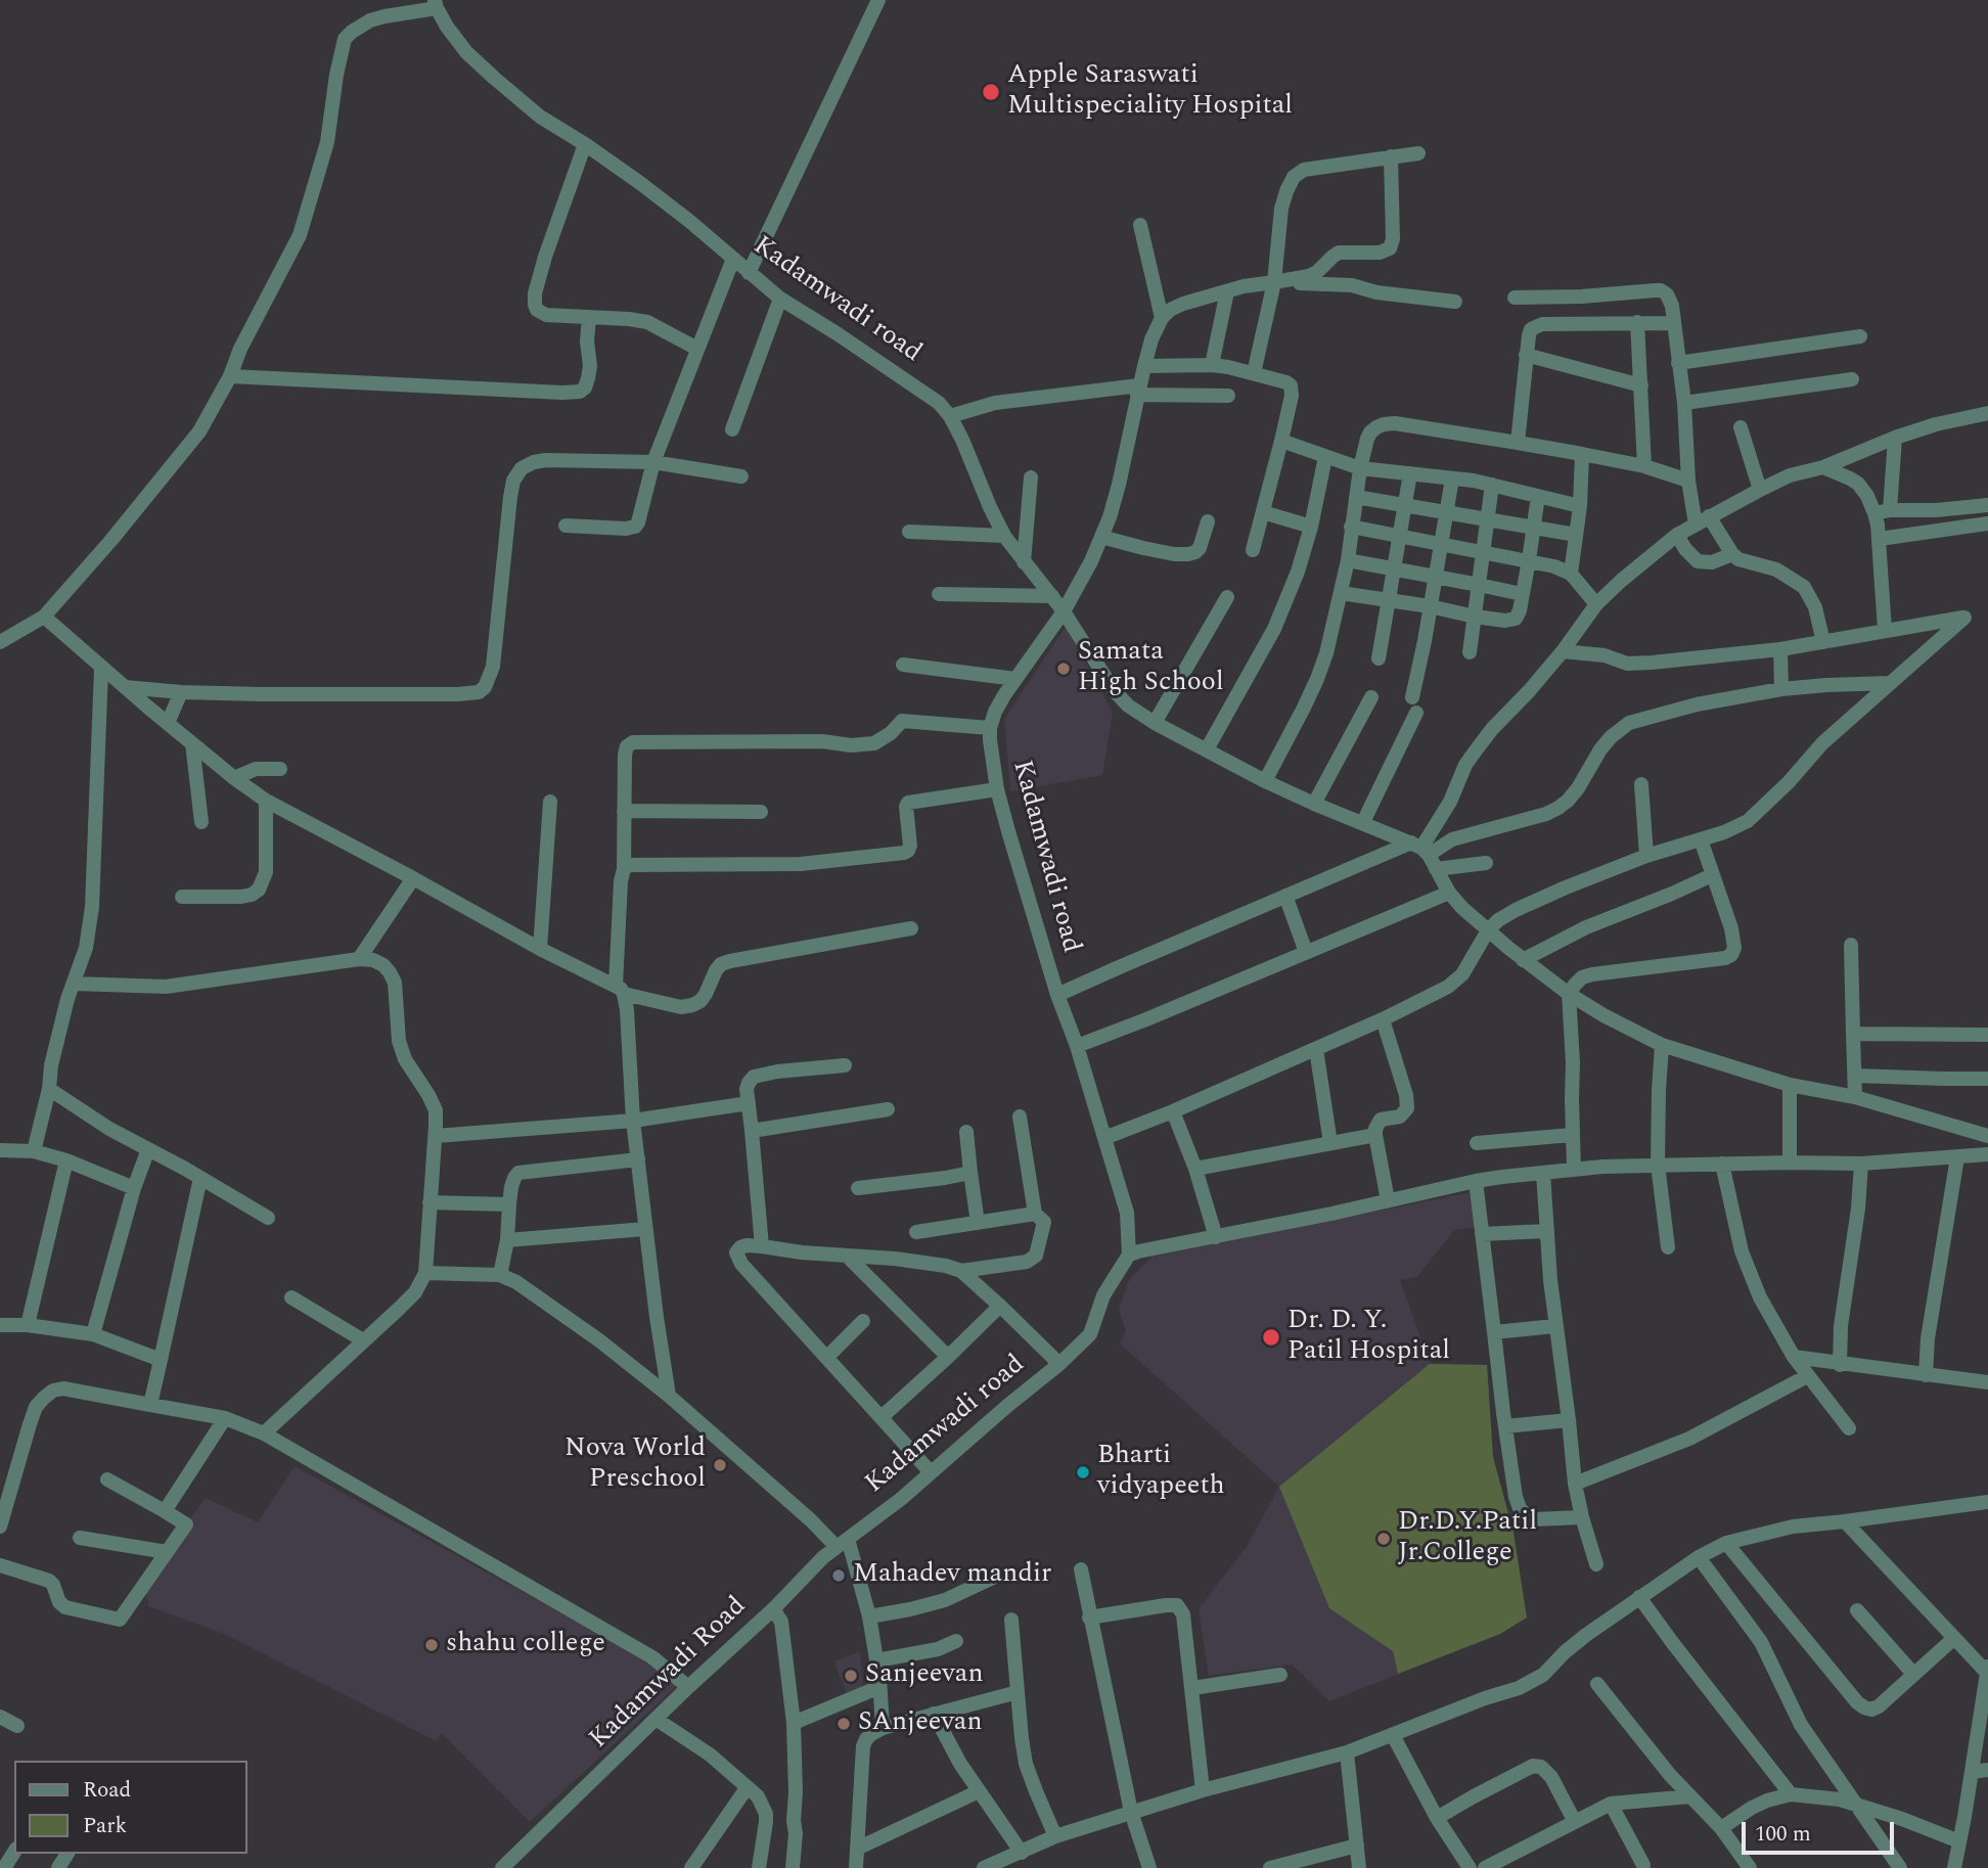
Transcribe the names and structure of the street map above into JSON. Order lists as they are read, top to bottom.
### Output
{
  "streets": {
    "street": ["Kadamwadi road", "Kadamwadi Road"]
  },
  "crossings": [
    ["Kadamwadi road", "Kadamwadi Road"]
  ],
  "places": [
    "Apple Saraswati Multispeciality Hospital",
    "Samata High School",
    "Dr. D. Y. Patil Hospital",
    "Nova World Preschool",
    "Bharti vidyapeeth",
    "Dr.D.Y.Patil Jr.College",
    "Mahadev mandir",
    "shahu college",
    "Sanjeevan",
    "SAnjeevan"
  ],
  "legend": ["Road", "Park"],
  "scale_bar": "100 m"
}
